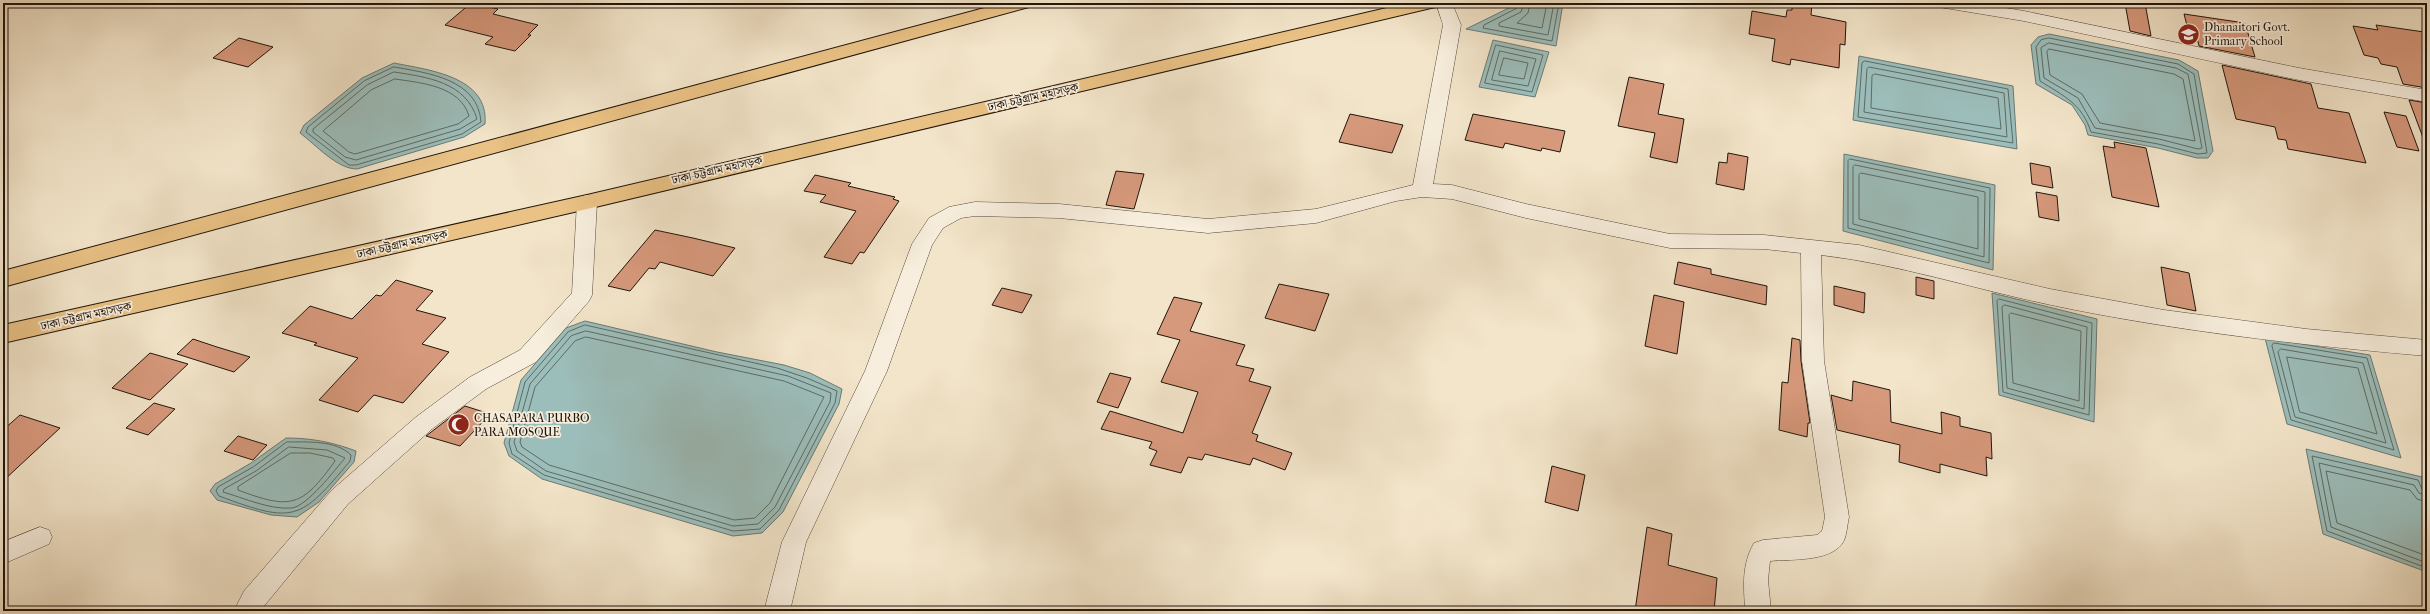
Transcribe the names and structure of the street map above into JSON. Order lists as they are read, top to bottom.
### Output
{
  "streets": {
    "highway": ["ঢাকা-চট্টগ্রাম মহাসড়ক"]
  },
  "places": {
    "school or university": ["Dhanaitori Govt. Primary School"],
    "mosque": ["CHASAPARA PURBO PARA MOSQUE"]
  }
}
